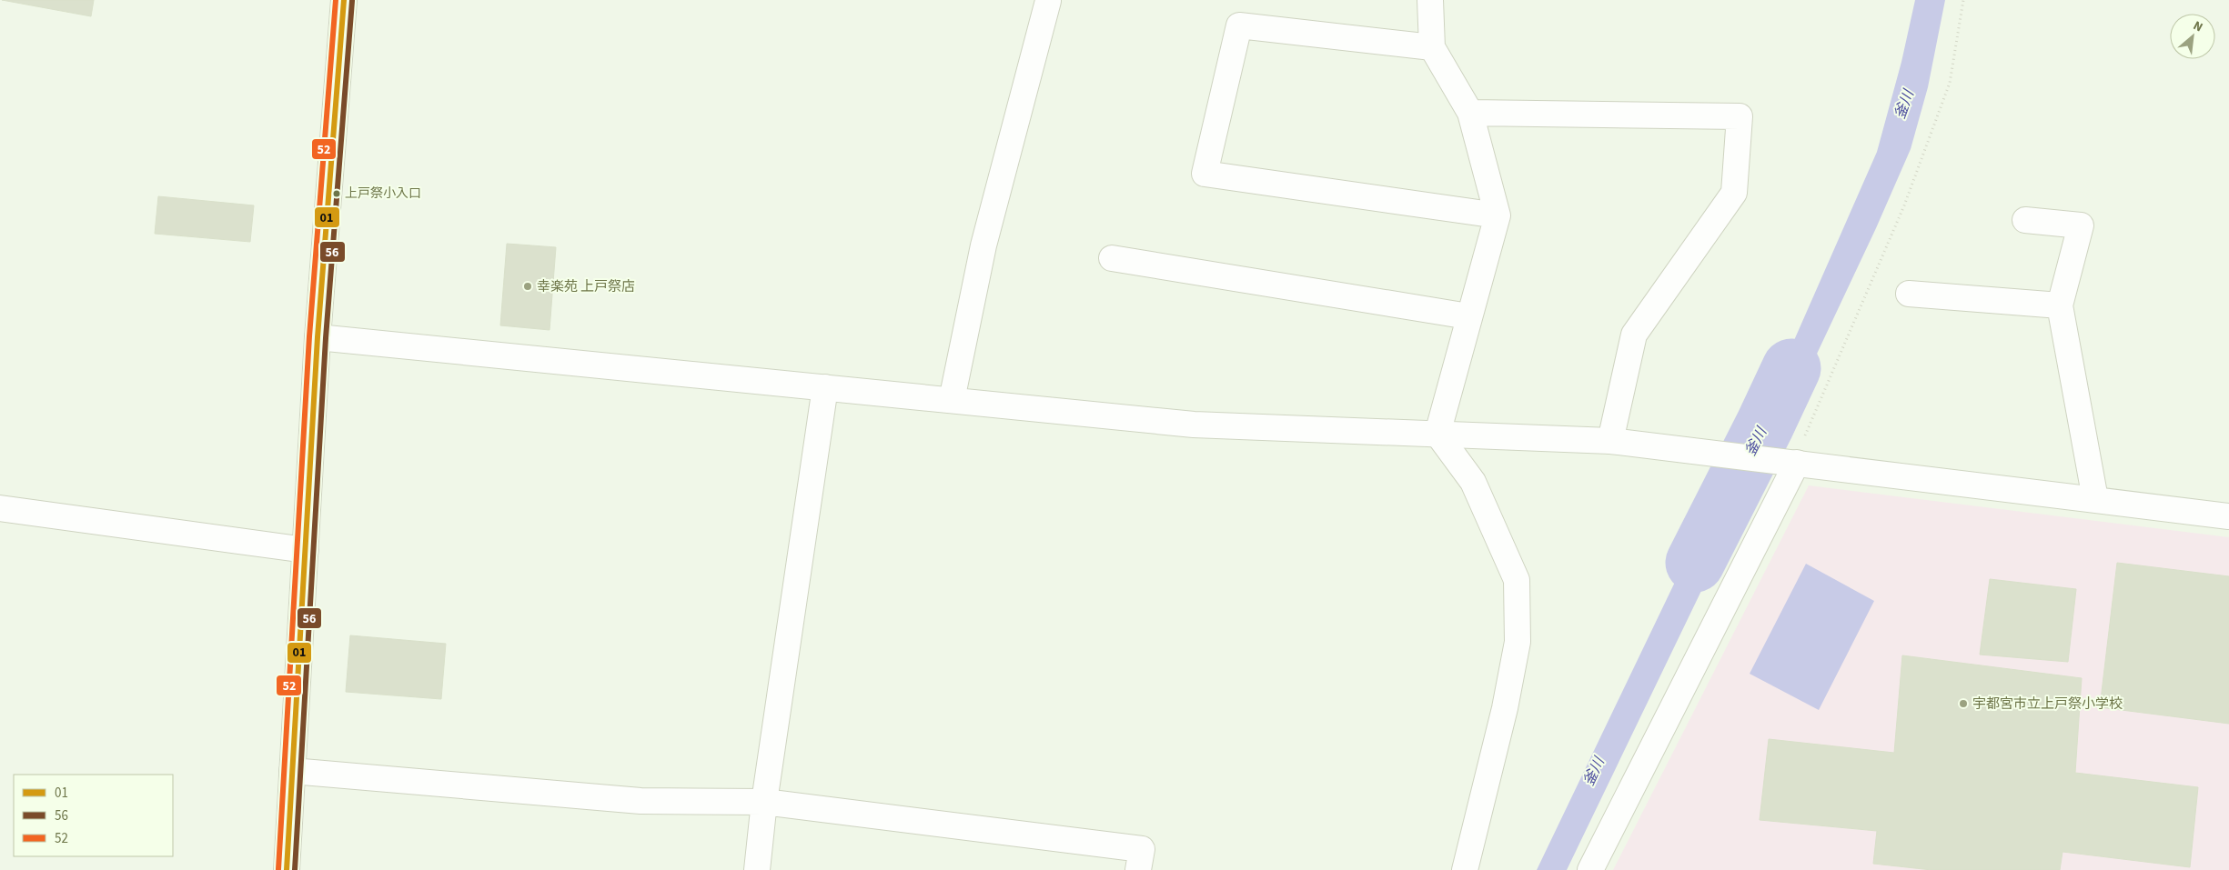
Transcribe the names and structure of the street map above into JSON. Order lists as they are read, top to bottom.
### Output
{
  "water": ["釜川"],
  "places": ["上戸祭小入口", "幸楽苑 上戸祭店", "宇都宮市立上戸祭小学校"],
  "lines": ["transit line 01", "transit line 52", "transit line 56"],
  "legend": ["01", "56", "52"],
  "north": "top right"
}
